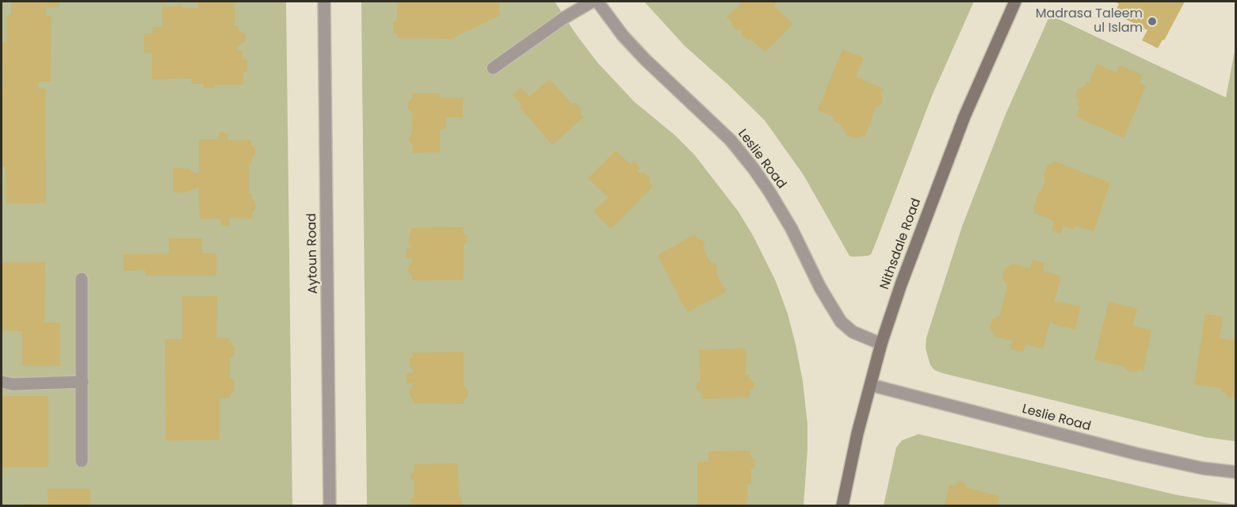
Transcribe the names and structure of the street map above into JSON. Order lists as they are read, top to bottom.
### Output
{
  "streets": {
    "street": ["Leslie Road", "Nithsdale Road", "Aytoun Road"]
  },
  "crossings": [
    ["Leslie Road", "Nithsdale Road"]
  ],
  "places": ["Madrasa Taleem ul Islam"]
}
